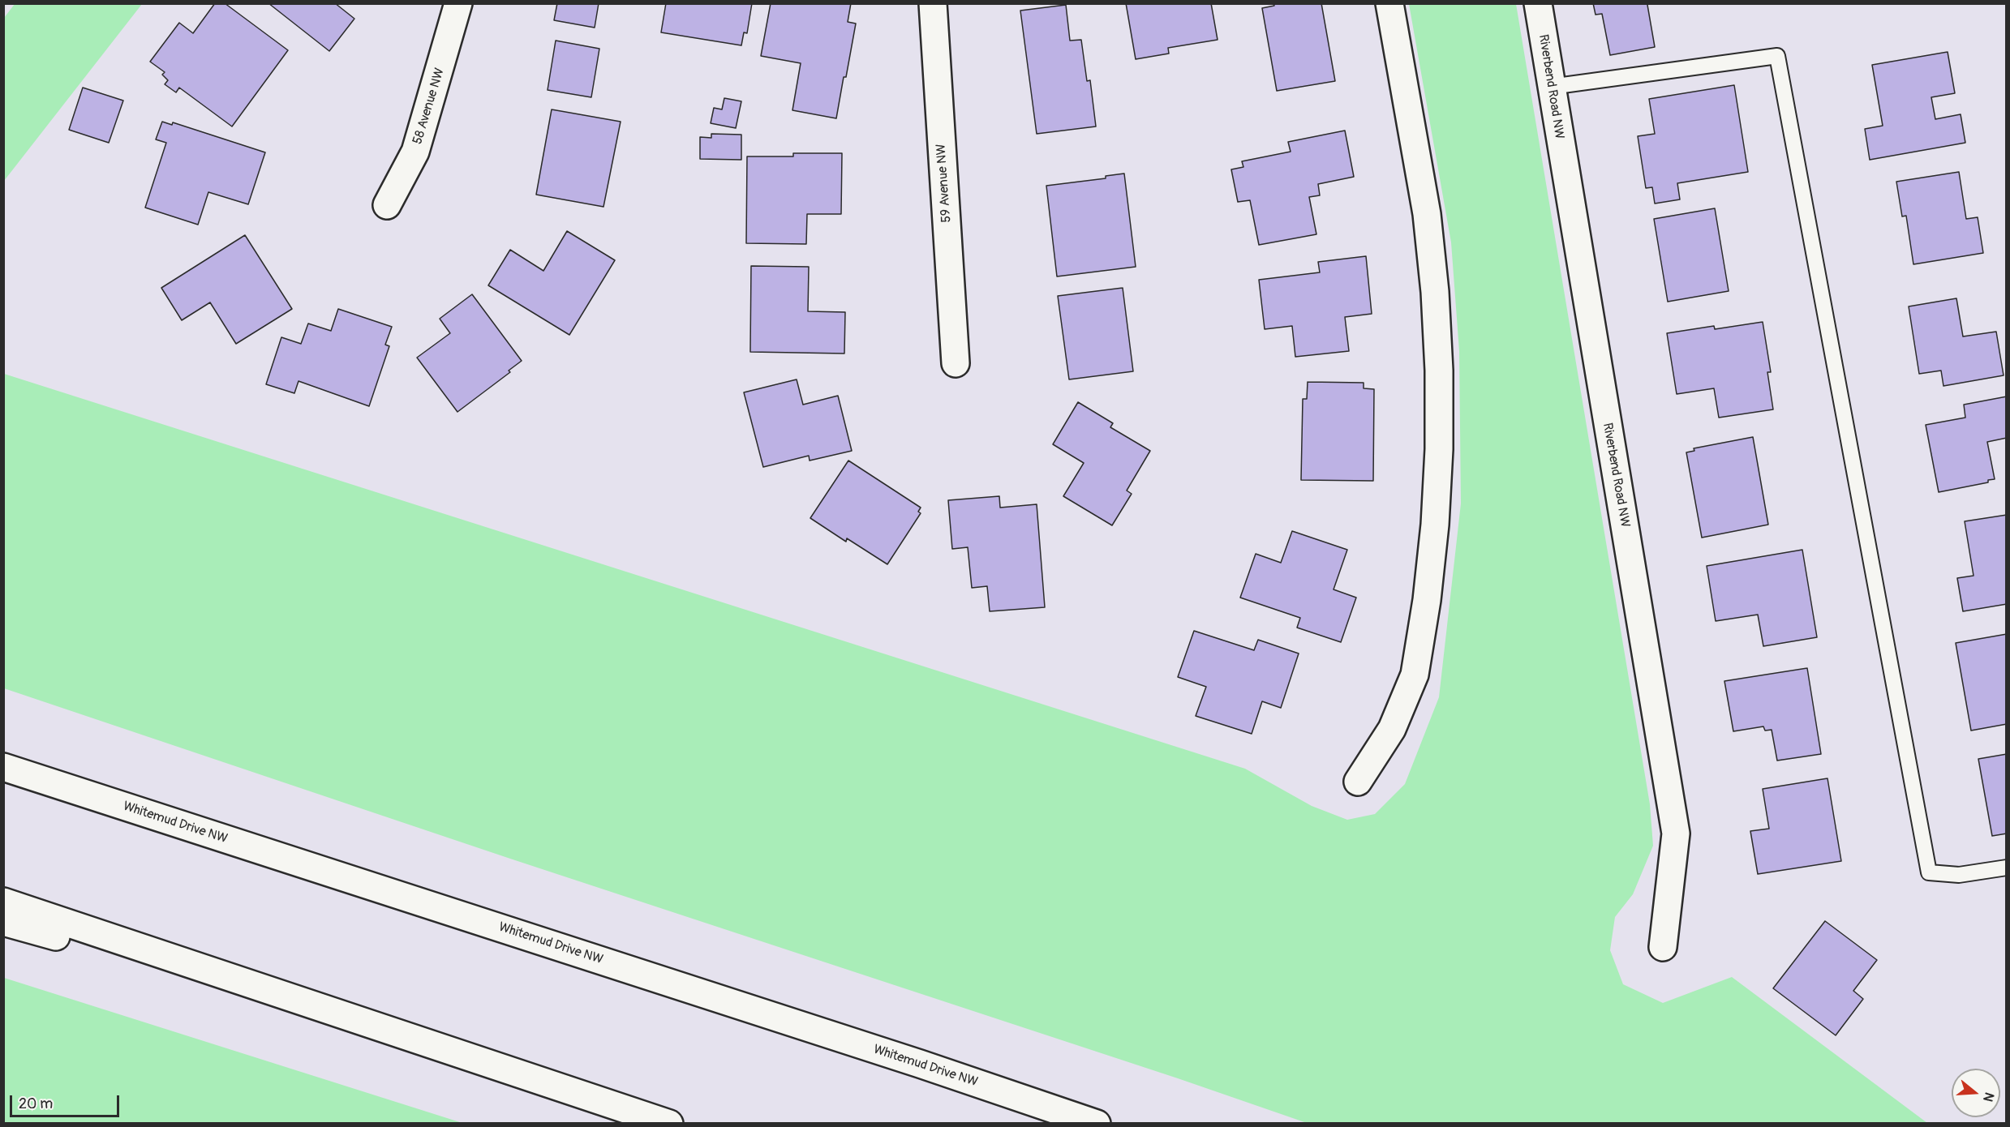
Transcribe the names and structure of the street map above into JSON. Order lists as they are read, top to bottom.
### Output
{
  "streets": {
    "main road": [
      "Riverbend Road NW",
      "58 Avenue NW",
      "59 Avenue NW",
      "Whitemud Drive NW"
    ]
  },
  "scale_bar": "20 m",
  "north": "right"
}
